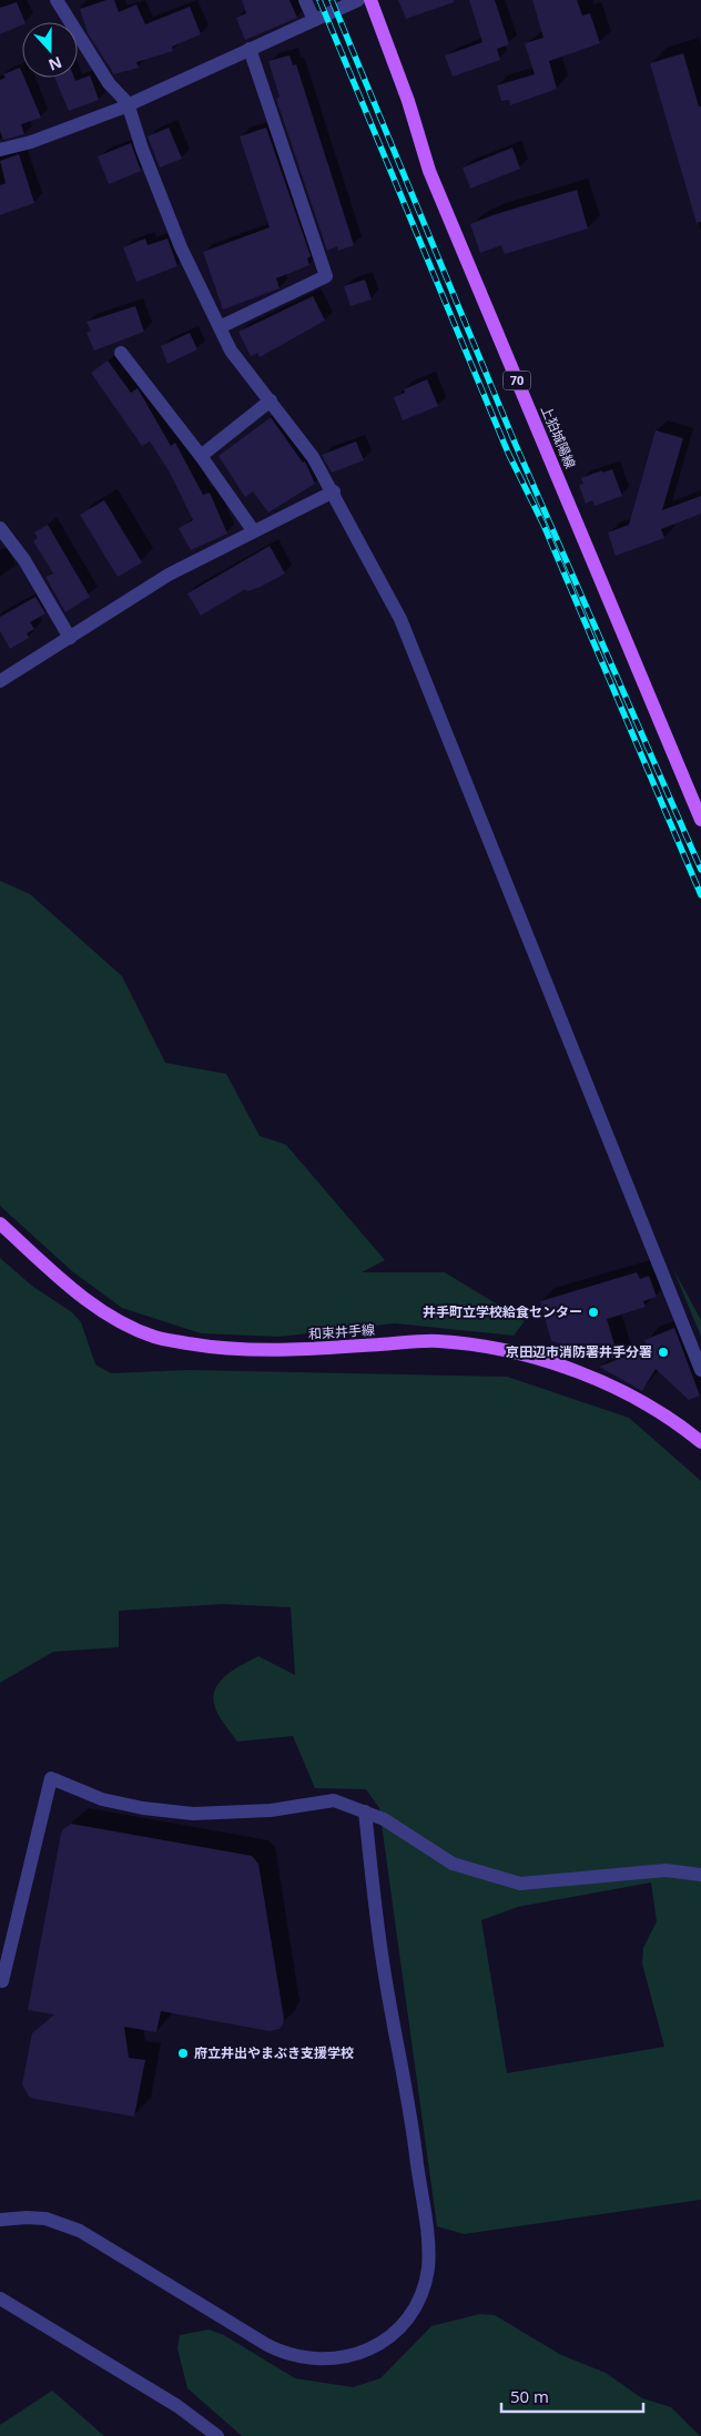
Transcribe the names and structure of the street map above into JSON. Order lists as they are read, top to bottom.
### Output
{
  "streets": {
    "main road": ["70", "上狛城陽線", "和束井手線"]
  },
  "places": ["井手町立学校給食センター", "京田辺市消防署井手分署", "府立井出やまぶき支援学校"],
  "scale_bar": "50 m",
  "north": "bottom"
}
